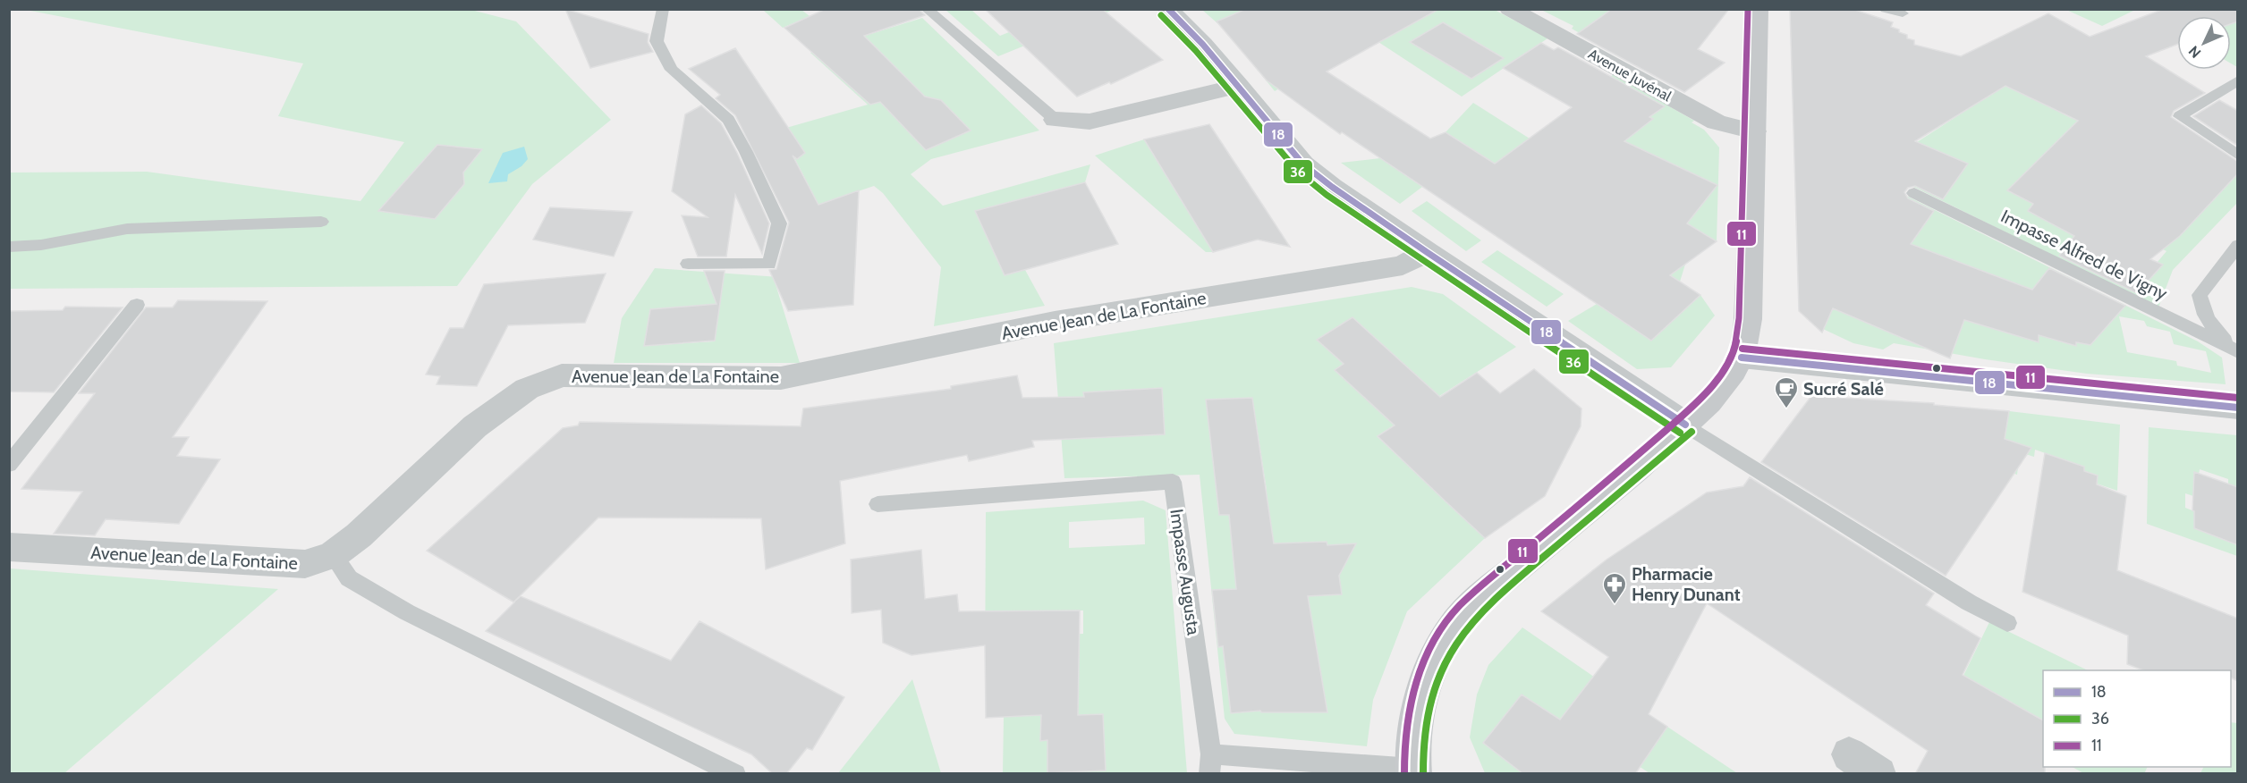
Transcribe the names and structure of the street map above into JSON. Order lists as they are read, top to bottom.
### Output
{
  "streets": {
    "street": ["Avenue Juvénal", "Avenue Jean de La Fontaine"],
    "lane": ["Impasse Alfred de Vigny", "Impasse Augusta"]
  },
  "places": {
    "cafe": ["Sucré Salé"],
    "pharmacy": ["Pharmacie Henry Dunant"]
  },
  "lines": ["transit line 18", "transit line 11", "transit line 36"],
  "legend": ["18", "36", "11"],
  "north": "bottom left"
}
